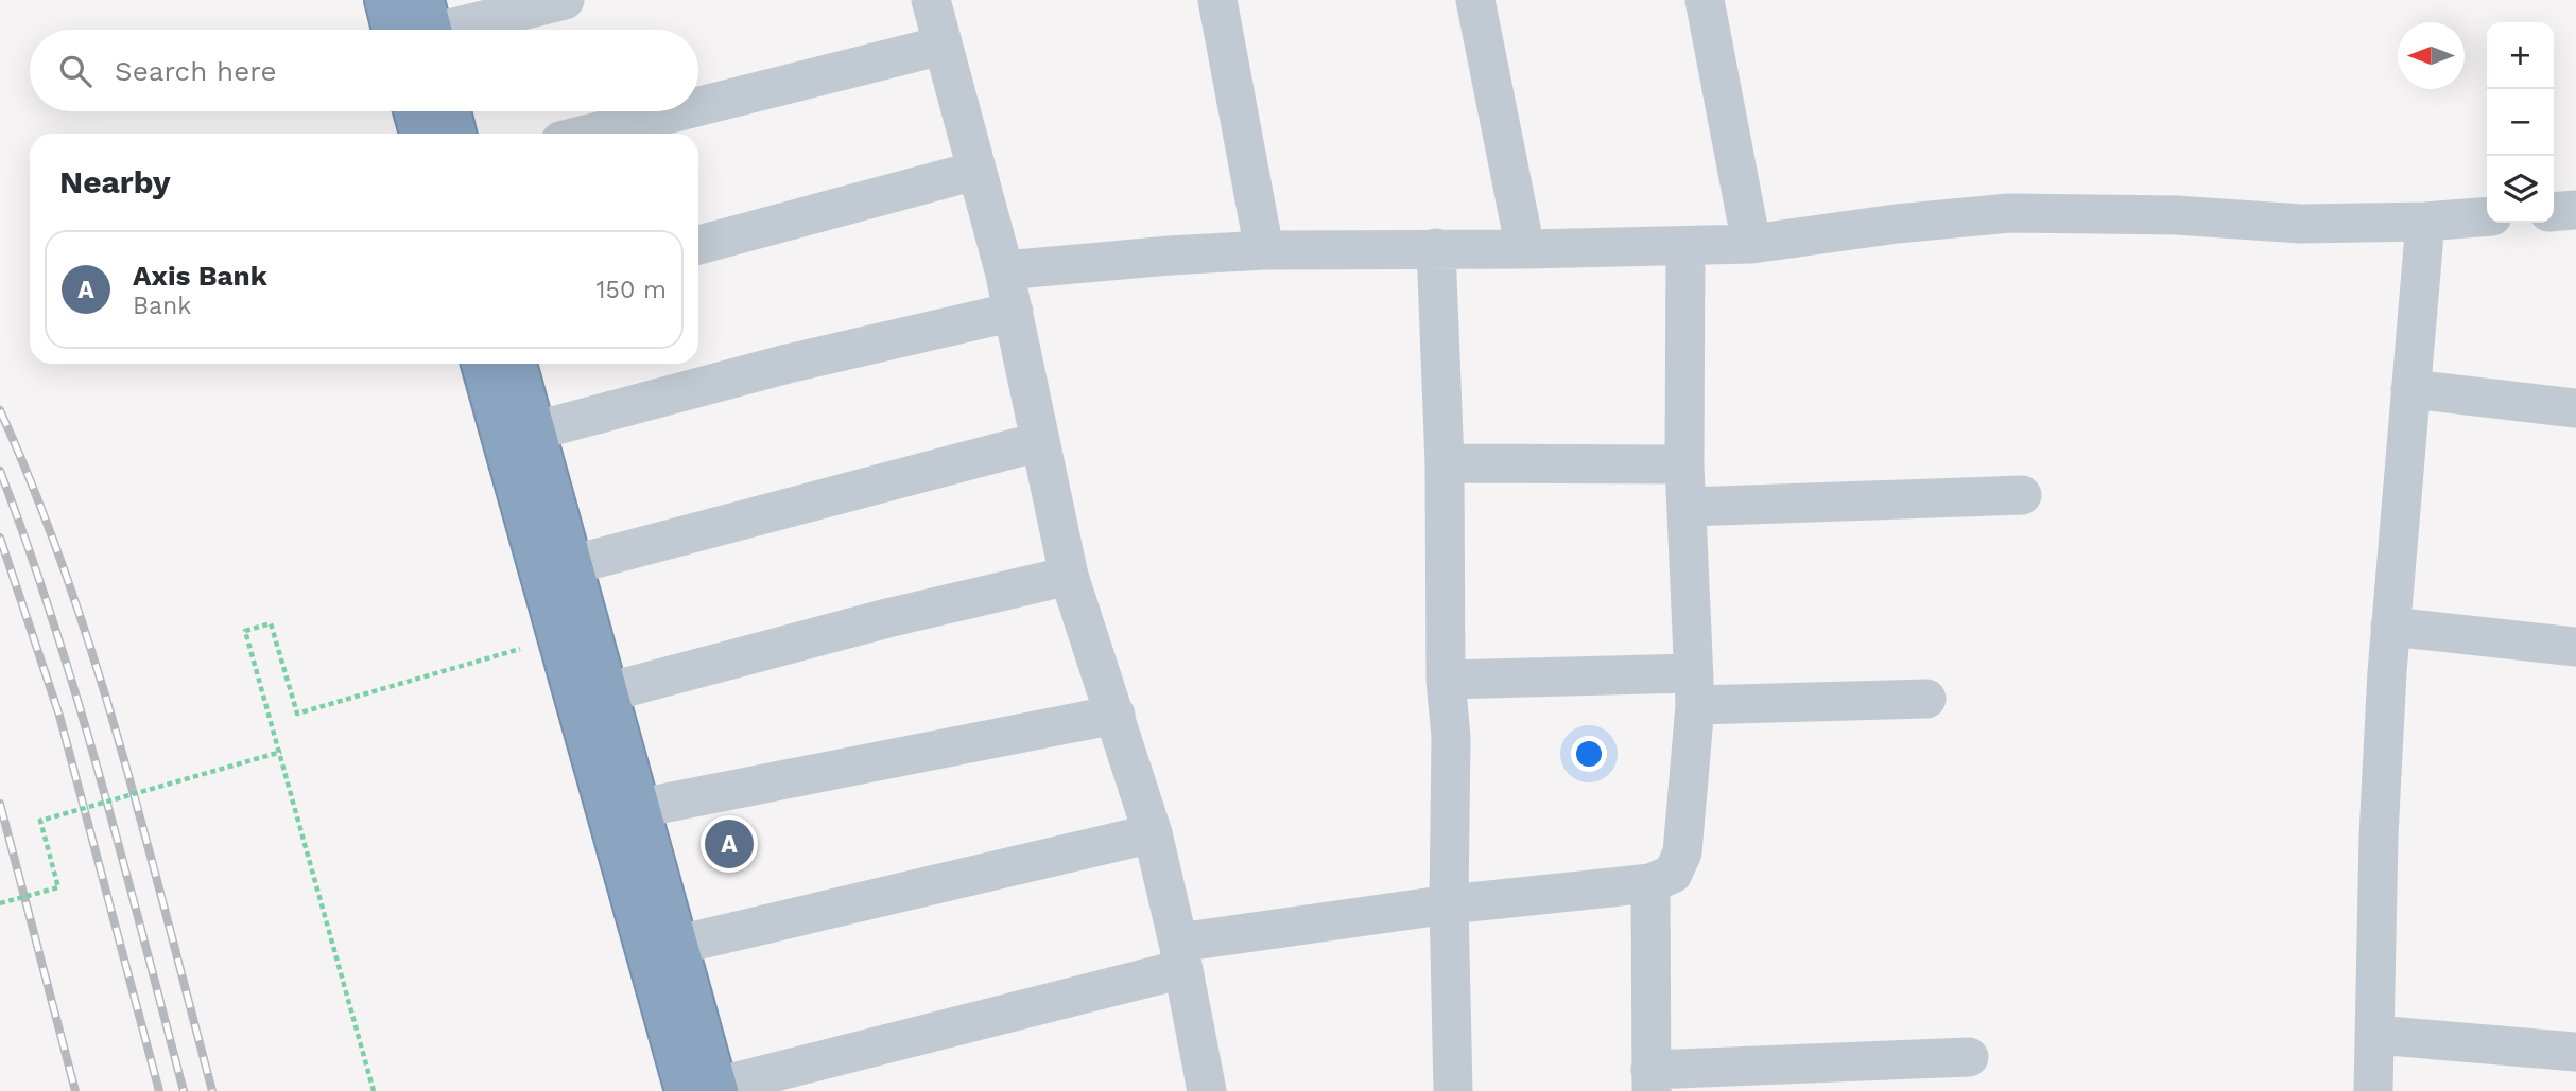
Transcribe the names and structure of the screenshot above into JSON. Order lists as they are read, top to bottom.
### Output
{
  "north": "left",
  "page": {
    "map_buttons": ["+", "−"],
    "search": "Search here",
    "heading": "Nearby",
    "list": [
      {
        "mark": "A",
        "name": "Axis Bank",
        "note": "Bank",
        "value": "150 m"
      }
    ],
    "pins": "A"
  }
}
